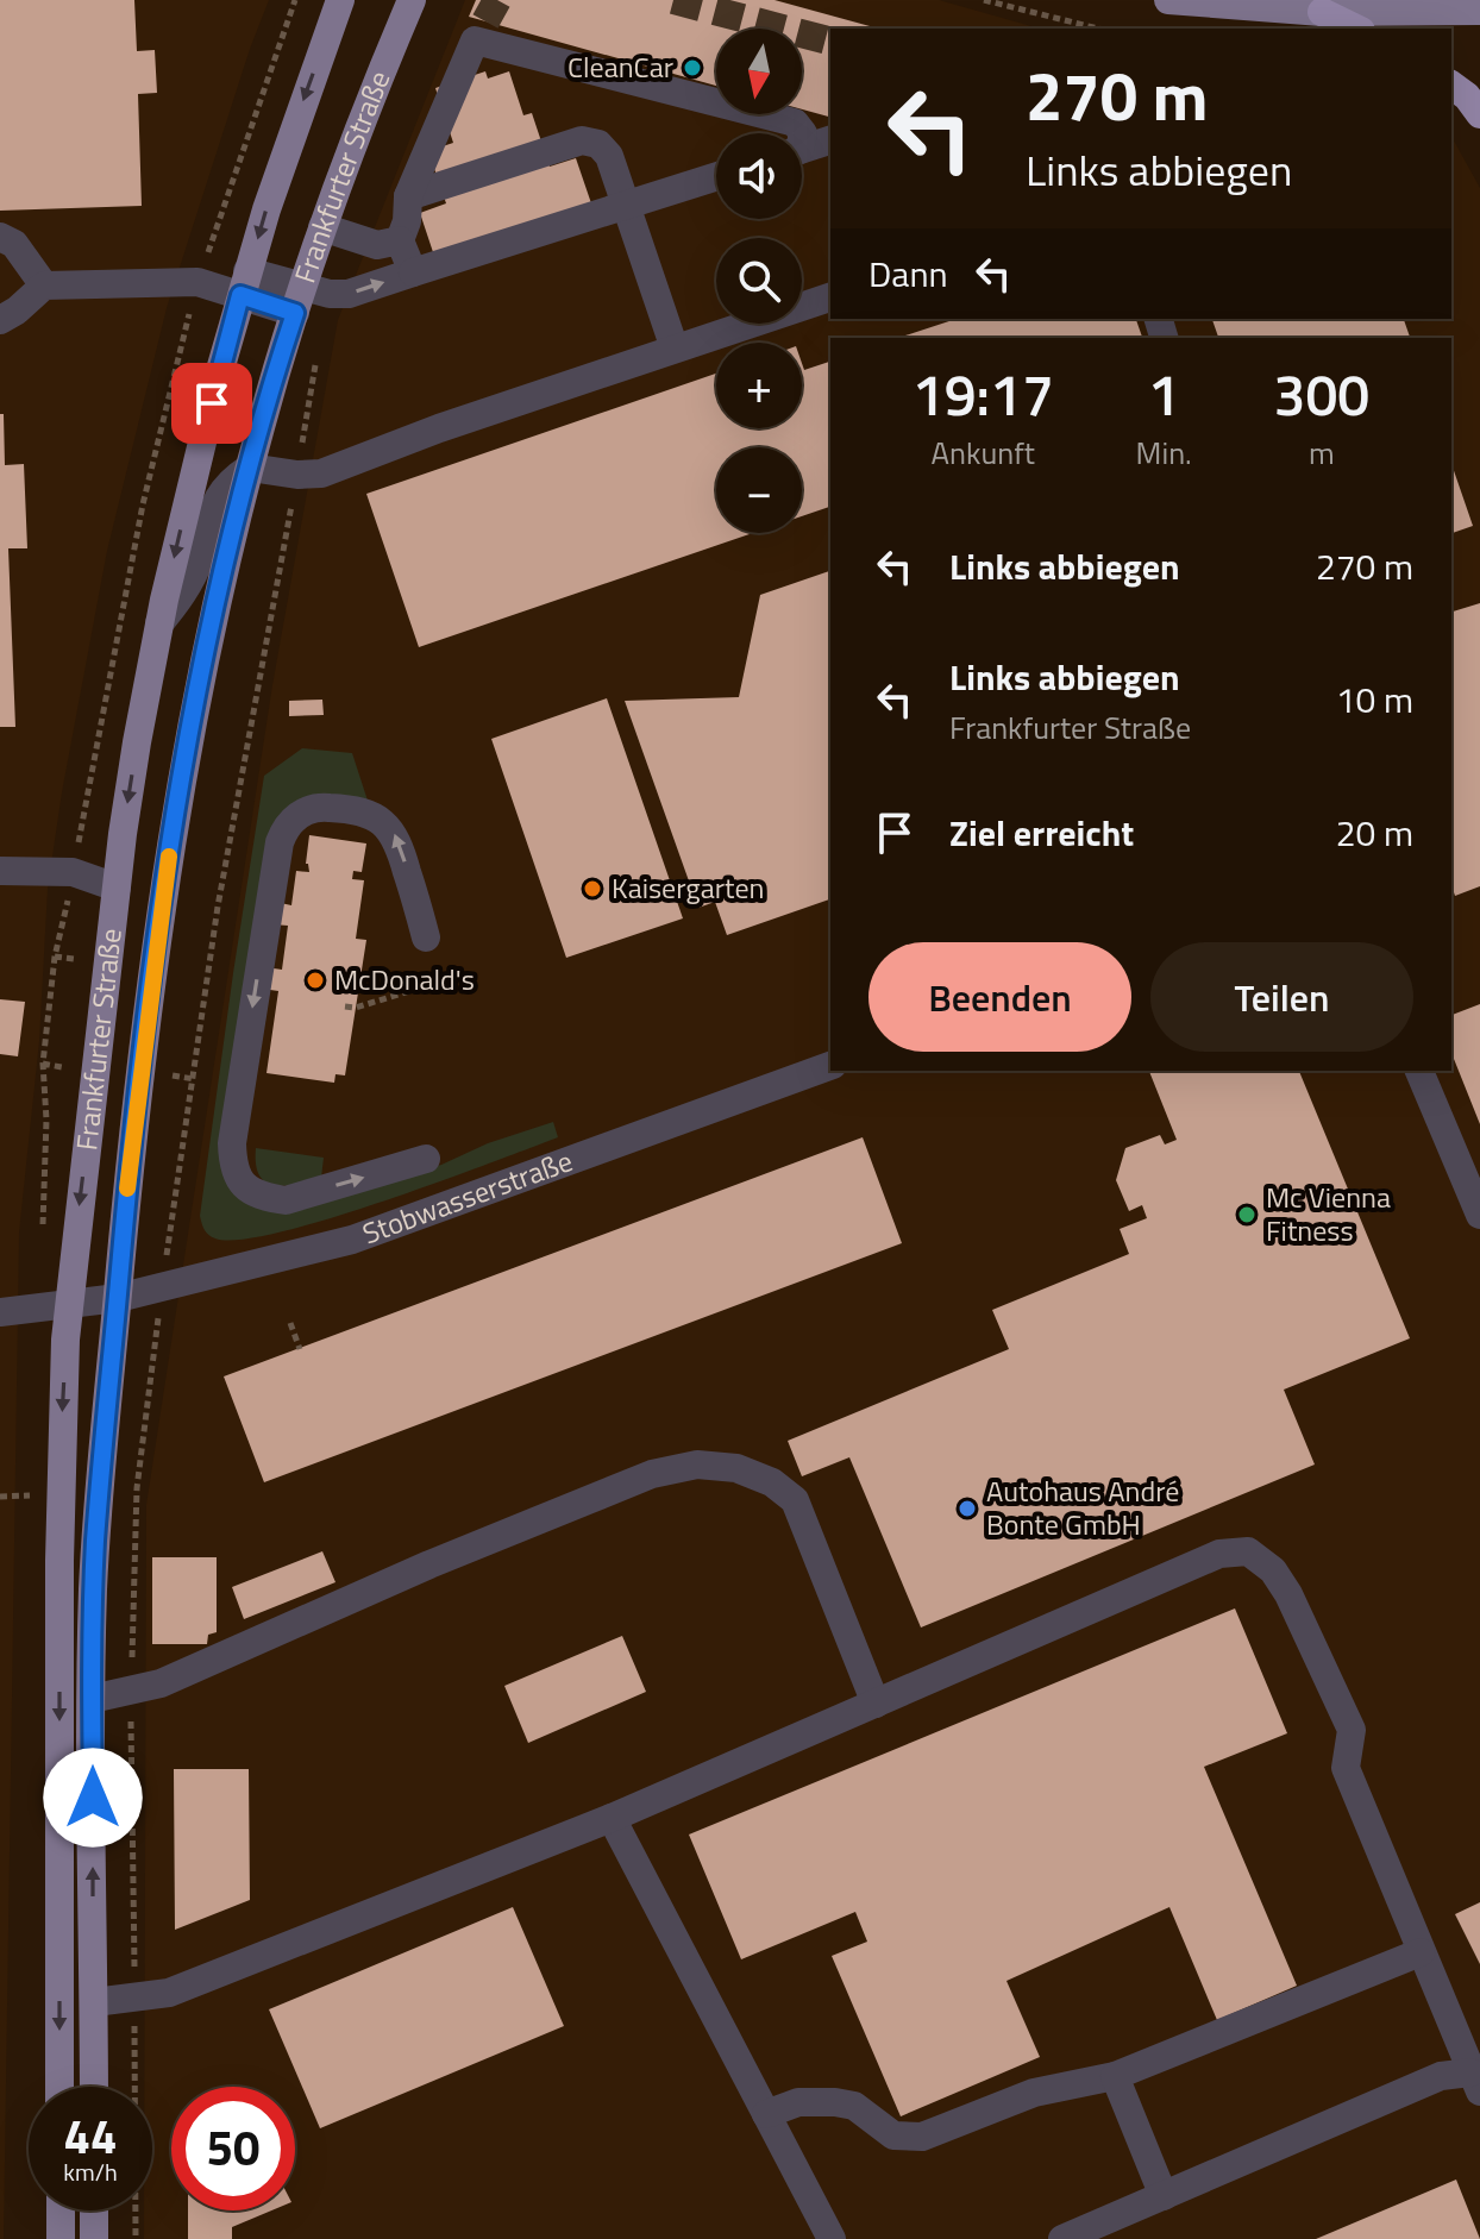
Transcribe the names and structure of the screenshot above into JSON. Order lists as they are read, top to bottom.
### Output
{
  "streets": {
    "main road": ["Frankfurter Straße"],
    "street": ["Stobwasserstraße"]
  },
  "crossings": [
    ["Frankfurter Straße", "Stobwasserstraße"]
  ],
  "places": [
    "CleanCar",
    "Kaisergarten",
    "McDonald's",
    "Mc Vienna Fitness",
    "Autohaus André Bonte GmbH"
  ],
  "north": "bottom",
  "page": {
    "map_buttons": ["+", "−"],
    "turn": ["270 m", "Links abbiegen"],
    "then": "Dann",
    "eta": [
      "19:17",
      "Ankunft",
      "1",
      "Min.",
      "300",
      "m"
    ],
    "list": [
      {
        "name": "Links abbiegen",
        "value": "270 m"
      },
      {
        "name": "Links abbiegen",
        "note": "Frankfurter Straße",
        "value": "10 m"
      },
      {
        "name": "Ziel erreicht",
        "value": "20 m"
      }
    ],
    "buttons": ["Beenden", "Teilen"],
    "speed": "44 km/h",
    "limit": "50"
  }
}
